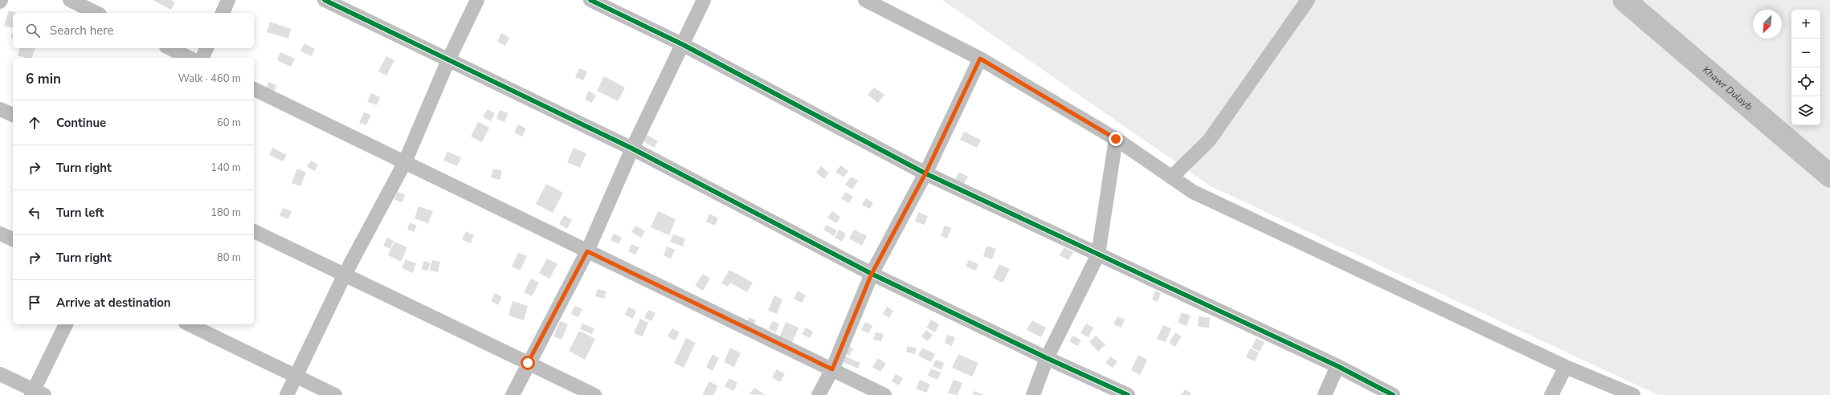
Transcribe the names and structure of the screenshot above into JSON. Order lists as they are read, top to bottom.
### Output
{
  "water": ["Khawr Dulayb"],
  "north": "bottom left",
  "page": {
    "map_buttons": ["+", "−"],
    "search": "Search here",
    "heading": ["6 min", "Walk · 460 m"],
    "list": [
      ["Continue", "60 m"],
      ["Turn right", "140 m"],
      ["Turn left", "180 m"],
      ["Turn right", "80 m"],
      "Arrive at destination"
    ]
  }
}
